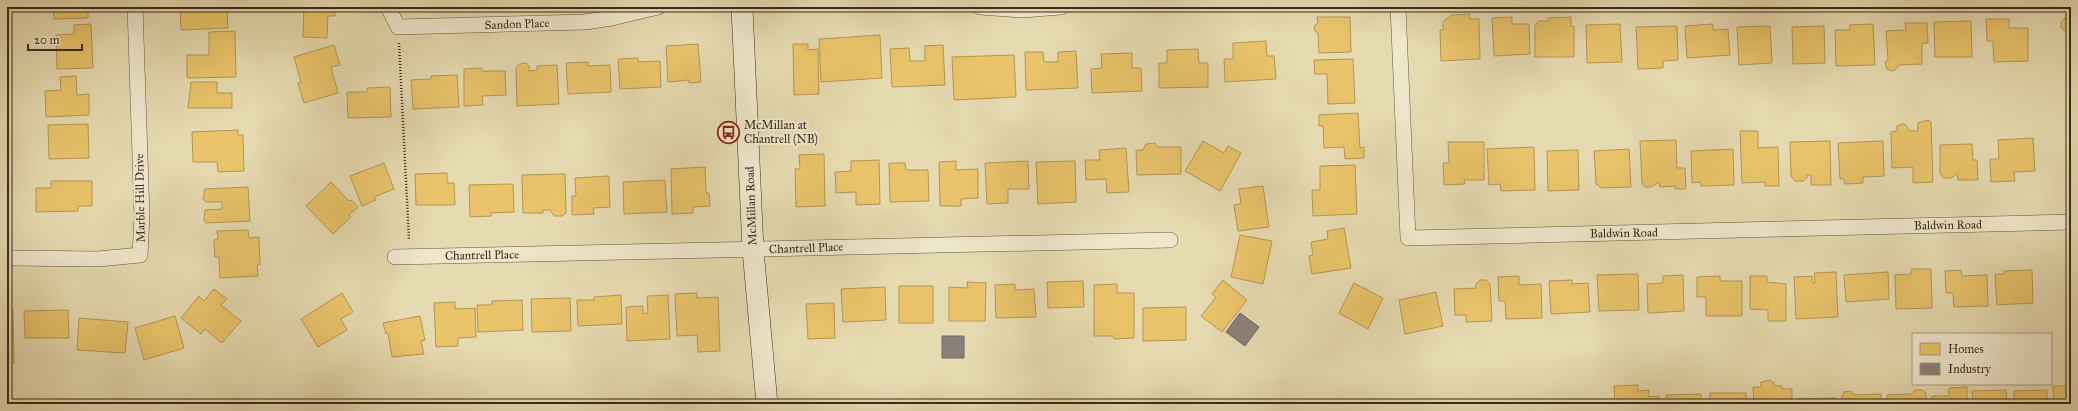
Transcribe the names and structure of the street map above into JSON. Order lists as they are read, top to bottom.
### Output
{
  "streets": {
    "main road": ["McMillan Road"],
    "street": [
      "Sandon Place",
      "Marble Hill Drive",
      "Baldwin Road",
      "Chantrell Place"
    ]
  },
  "crossings": [
    ["McMillan Road", "Chantrell Place"]
  ],
  "places": {
    "bus stop": ["McMillan at Chantrell (NB)"]
  },
  "legend": ["Homes", "Industry"],
  "scale_bar": "20 m"
}
